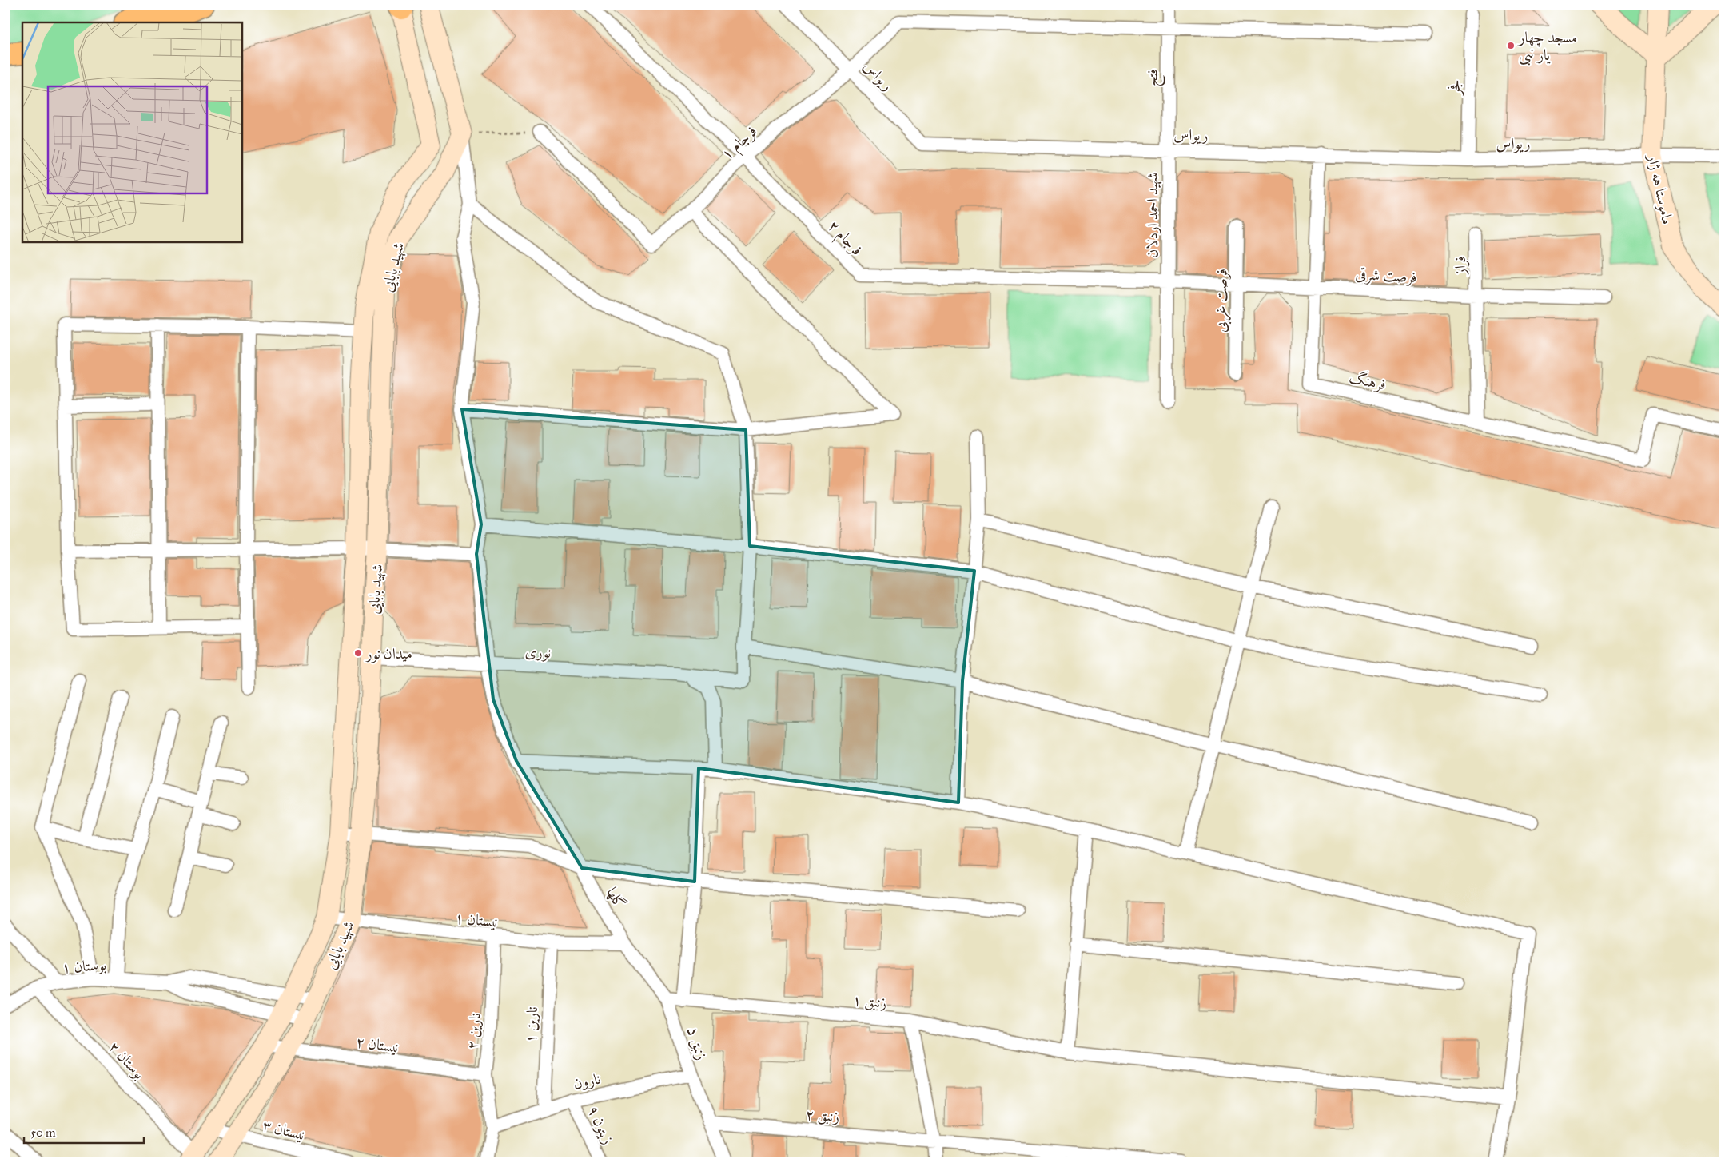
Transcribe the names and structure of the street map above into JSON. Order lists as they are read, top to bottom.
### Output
{
  "streets": {
    "main road": ["ماموستا هه ژار", "شهید بابایی"],
    "street": [
      "ریواس",
      "فتح",
      "فجر",
      "فرجام ۱",
      "شهید احمد اردلان",
      "فرجام ۲",
      "فراز",
      "فرصت شرقی",
      "فرصت غربی",
      "فرهنگ",
      "نوری",
      "گلها",
      "نیستان ۱",
      "بوستان ۱",
      "زنبق ۱",
      "نارین ۱",
      "نارین ۲",
      "زنبق ۵",
      "نیستان ۲",
      "بوستان ۲",
      "نارون",
      "زنبق ۲",
      "زیتون ۹",
      "نیستان ۳"
    ]
  },
  "crossings": [
    ["ریواس", "فتح"],
    ["ریواس", "فجر"],
    ["ریواس", "فرجام ۱"],
    ["ریواس", "ماموستا هه ژار"],
    ["ریواس", "شهید احمد اردلان"],
    ["ریواس", "فرهنگ"],
    ["فتح", "فرجام ۱"],
    ["فتح", "شهید احمد اردلان"],
    ["فرجام ۱", "فرجام ۲"],
    ["شهید احمد اردلان", "فرجام ۲"],
    ["شهید احمد اردلان", "فرصت شرقی"],
    ["فرجام ۲", "فرصت شرقی"],
    ["فراز", "فرصت شرقی"],
    ["فراز", "فرهنگ"],
    ["شهید بابایی", "نوری"],
    ["شهید بابایی", "گلها"],
    ["شهید بابایی", "نیستان ۱"],
    ["شهید بابایی", "بوستان ۱"],
    ["شهید بابایی", "نیستان ۲"],
    ["شهید بابایی", "بوستان ۲"],
    ["شهید بابایی", "نیستان ۳"],
    ["فرصت شرقی", "فرصت غربی"],
    ["فرصت شرقی", "فرهنگ"],
    ["نوری", "گلها"],
    ["گلها", "نیستان ۱"],
    ["گلها", "زنبق ۵"],
    ["نیستان ۱", "نارین ۱"],
    ["نیستان ۱", "نارین ۲"],
    ["نیستان ۱", "زنبق ۵"],
    ["بوستان ۱", "بوستان ۲"],
    ["زنبق ۱", "زنبق ۵"],
    ["نارین ۱", "نارون"],
    ["نارین ۲", "نیستان ۲"],
    ["نارین ۲", "نارون"],
    ["زنبق ۵", "نارون"],
    ["زنبق ۵", "زنبق ۲"],
    ["نارون", "زیتون ۹"]
  ],
  "places": ["مسجد چهار یار نبی", "میدان نور"],
  "scale_bar": "50 m"
}
